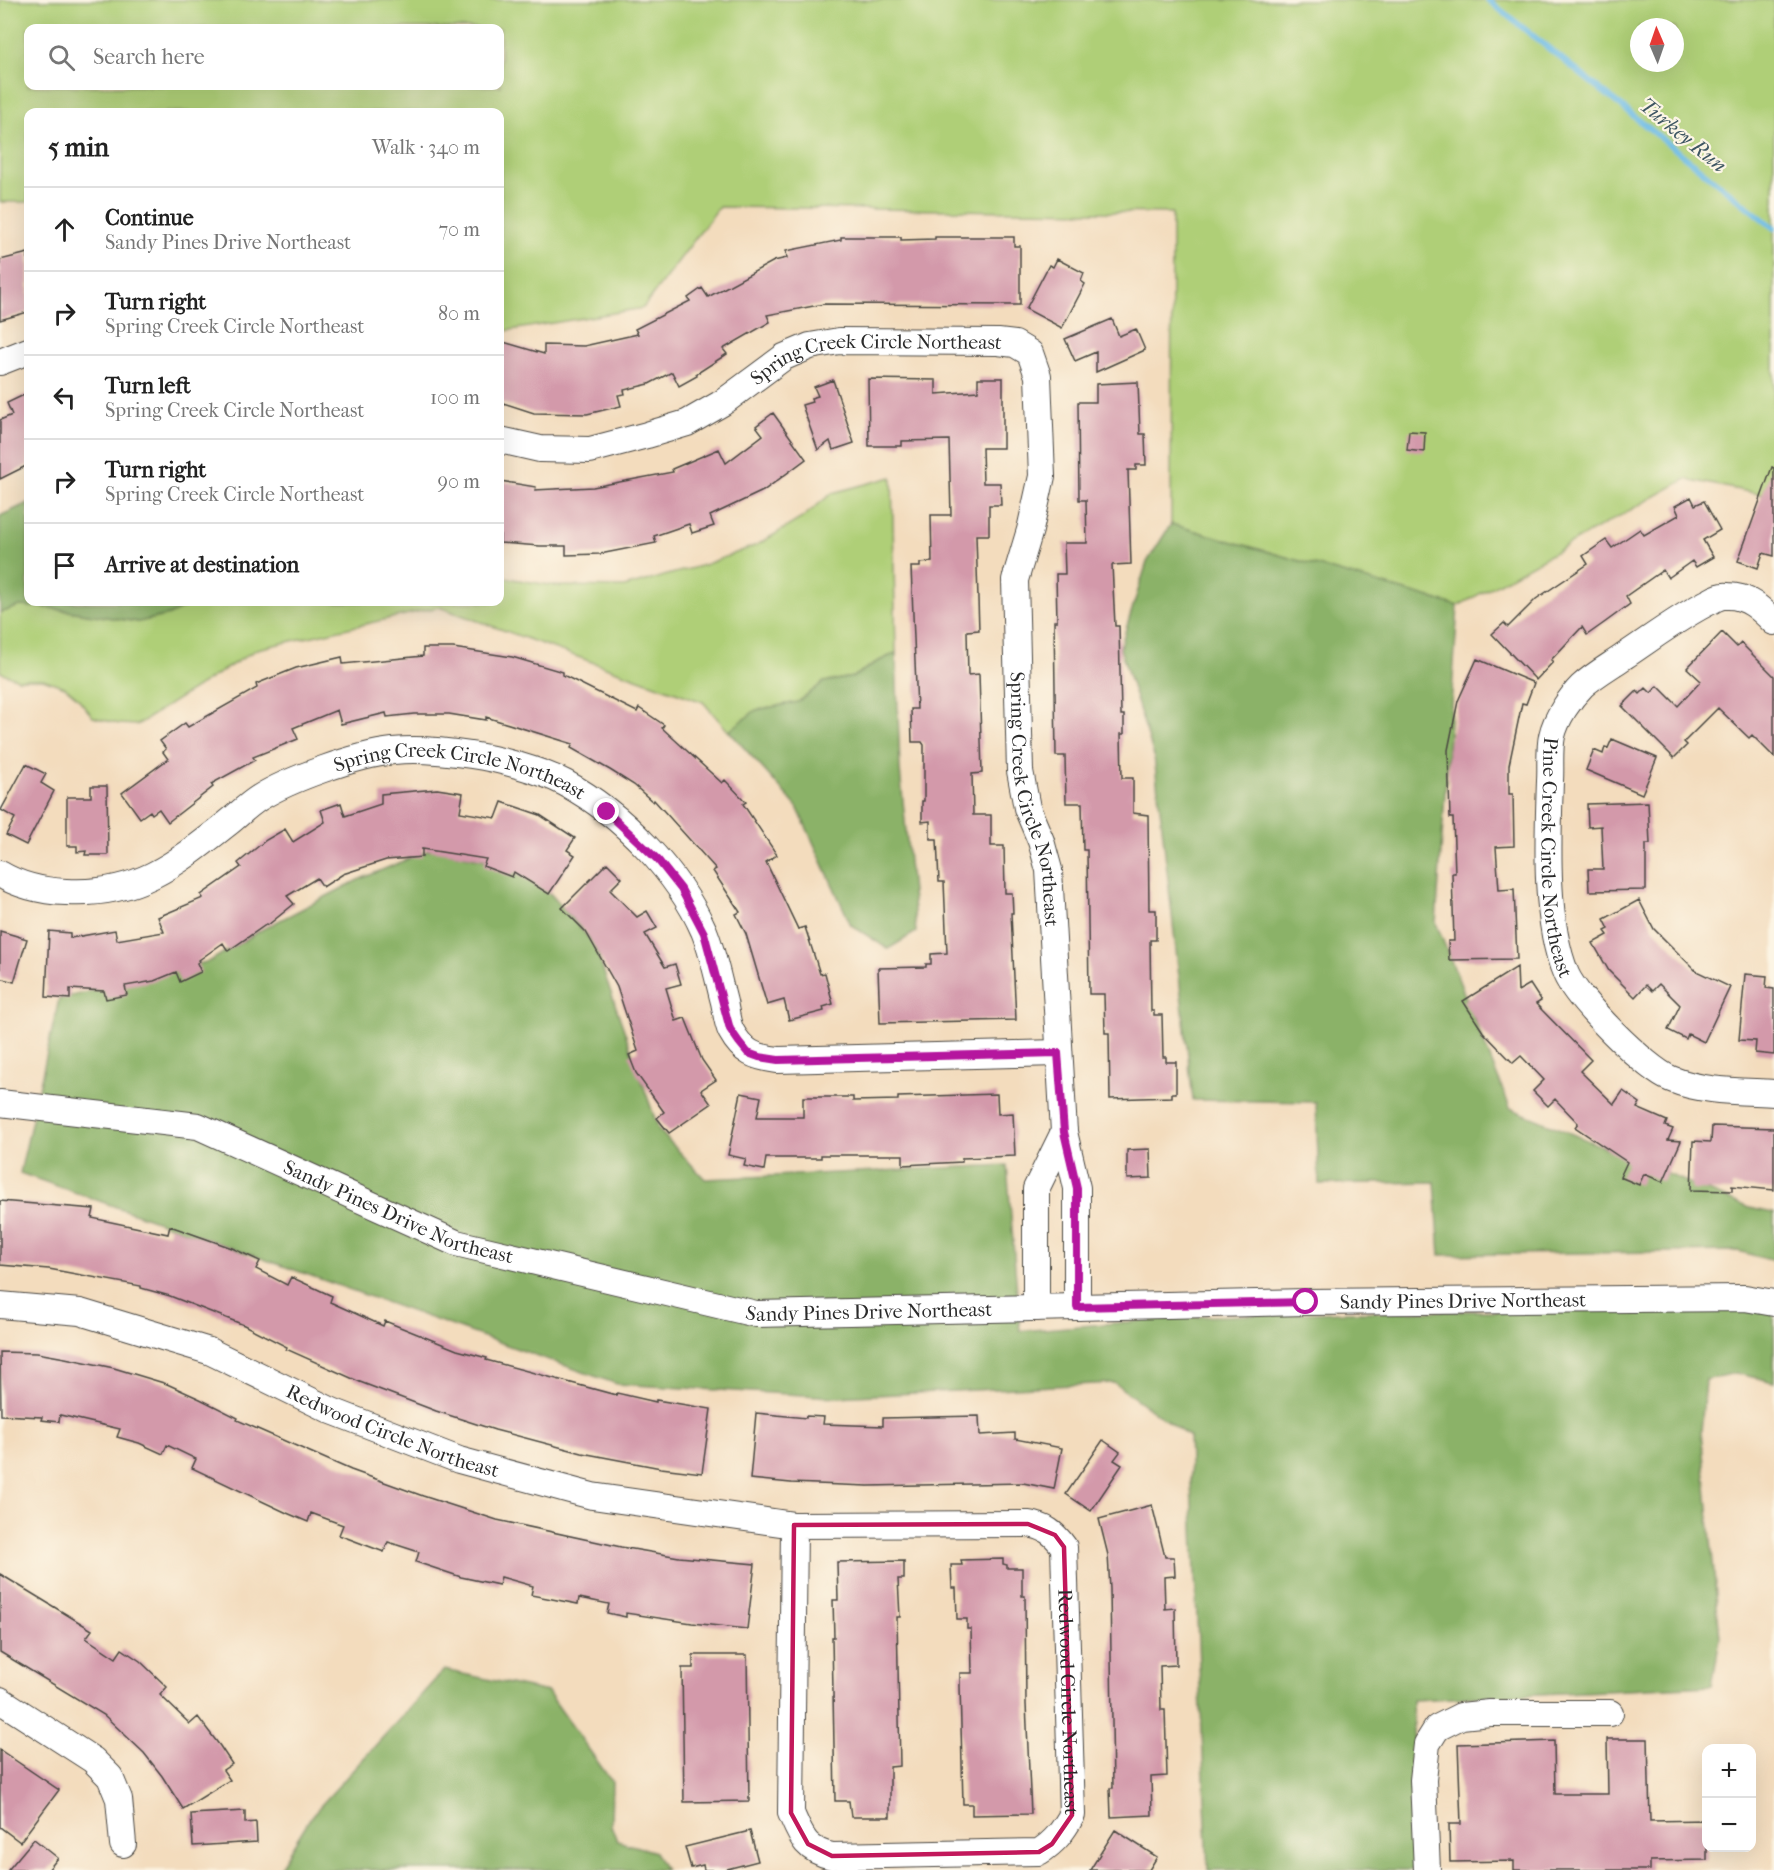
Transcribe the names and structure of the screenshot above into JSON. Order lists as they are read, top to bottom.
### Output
{
  "streets": {
    "street": [
      "Spring Creek Circle Northeast",
      "Pine Creek Circle Northeast",
      "Sandy Pines Drive Northeast",
      "Redwood Circle Northeast"
    ]
  },
  "crossings": [
    ["Spring Creek Circle Northeast", "Sandy Pines Drive Northeast"]
  ],
  "water": ["Turkey Run"],
  "north": "top",
  "page": {
    "search": "Search here",
    "heading": ["5 min", "Walk · 340 m"],
    "list": [
      ["Continue", "Sandy Pines Drive Northeast", "70 m"],
      ["Turn right", "Spring Creek Circle Northeast", "80 m"],
      ["Turn left", "Spring Creek Circle Northeast", "100 m"],
      ["Turn right", "Spring Creek Circle Northeast", "90 m"],
      "Arrive at destination"
    ],
    "map_buttons": ["+", "−"]
  }
}
